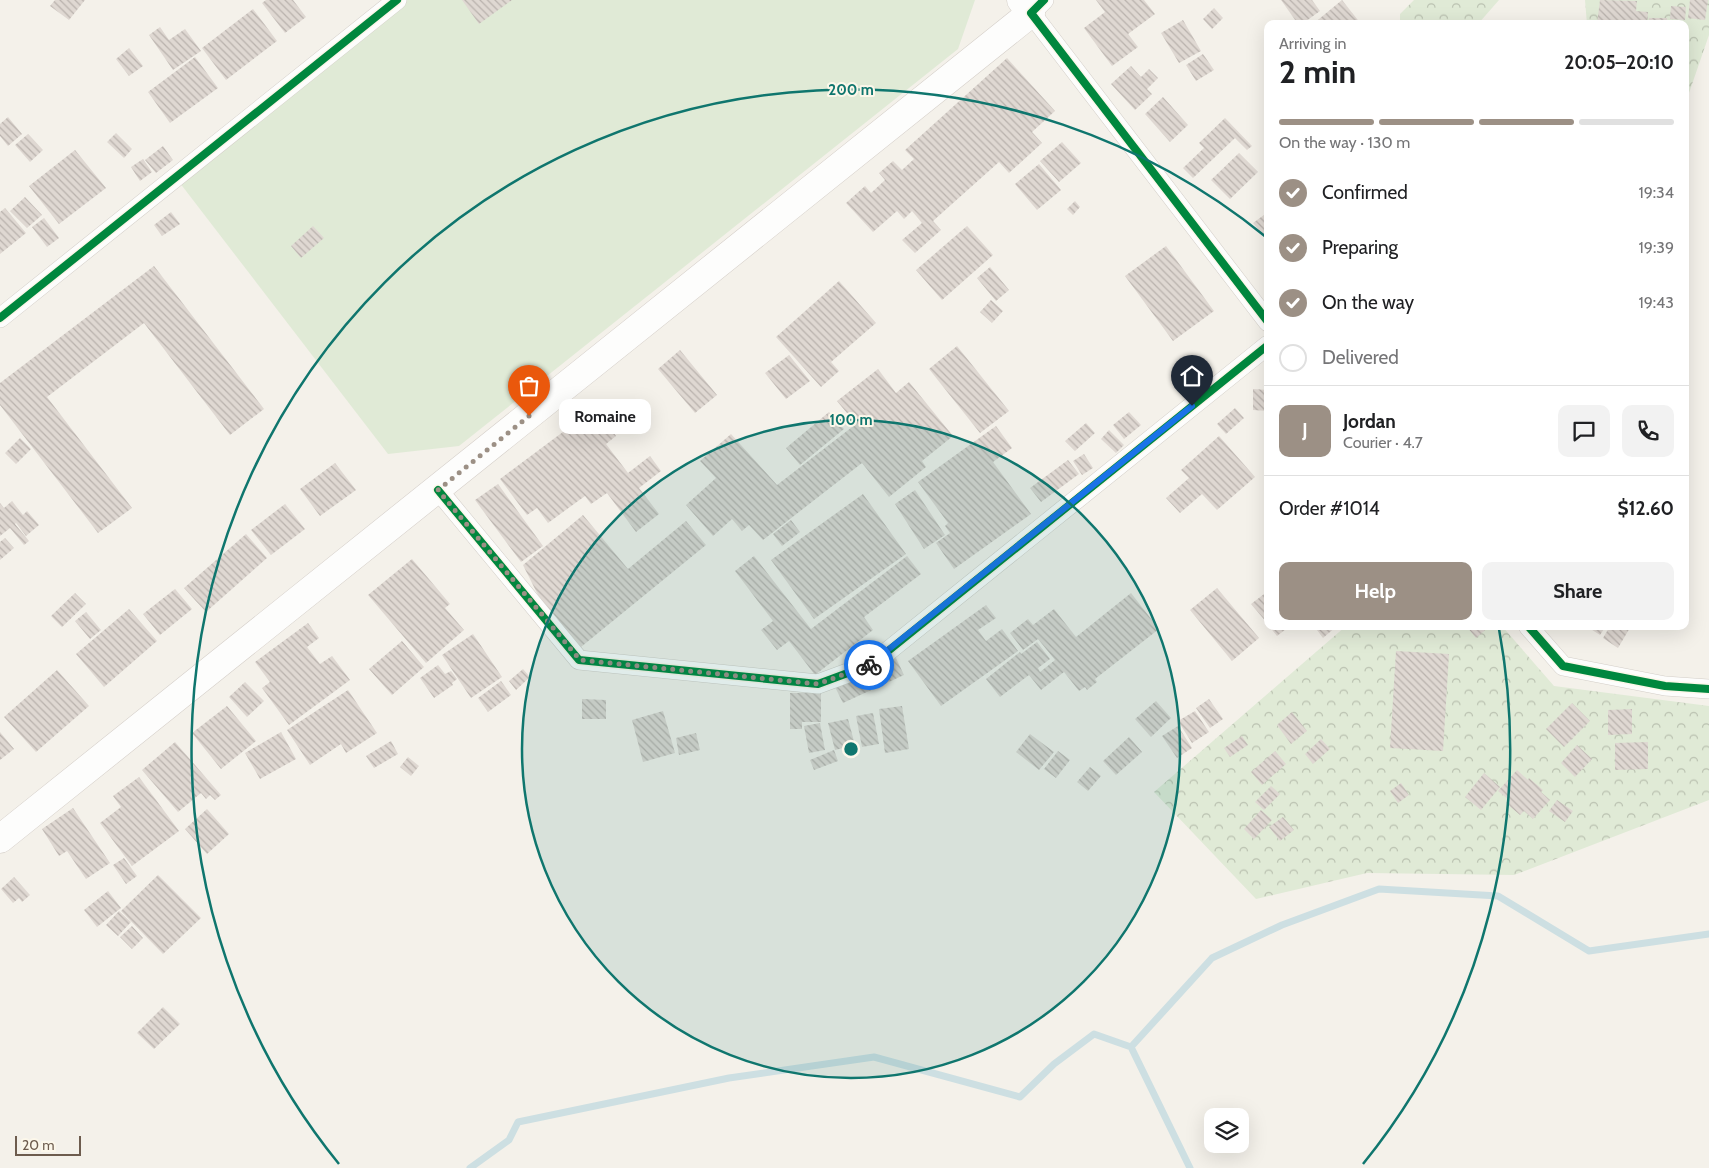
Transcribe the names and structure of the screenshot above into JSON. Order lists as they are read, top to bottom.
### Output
{
  "places": ["Romaine"],
  "scale_bar": "20 m",
  "page": {
    "heading": ["2 min", "Arriving in", "20:05–20:10"],
    "panel": [
      "Jordan",
      "Courier · 4.7",
      "Order #1014",
      "$12.60"
    ],
    "bar": "On the way · 130 m",
    "list": [
      ["Confirmed", "19:34"],
      ["Preparing", "19:39"],
      ["On the way", "19:43"],
      "Delivered"
    ],
    "bubble": "Romaine",
    "round": "J",
    "buttons": ["Help", "Share"],
    "scale": "20 m"
  },
  "rings": ["200 m", "100 m"]
}
